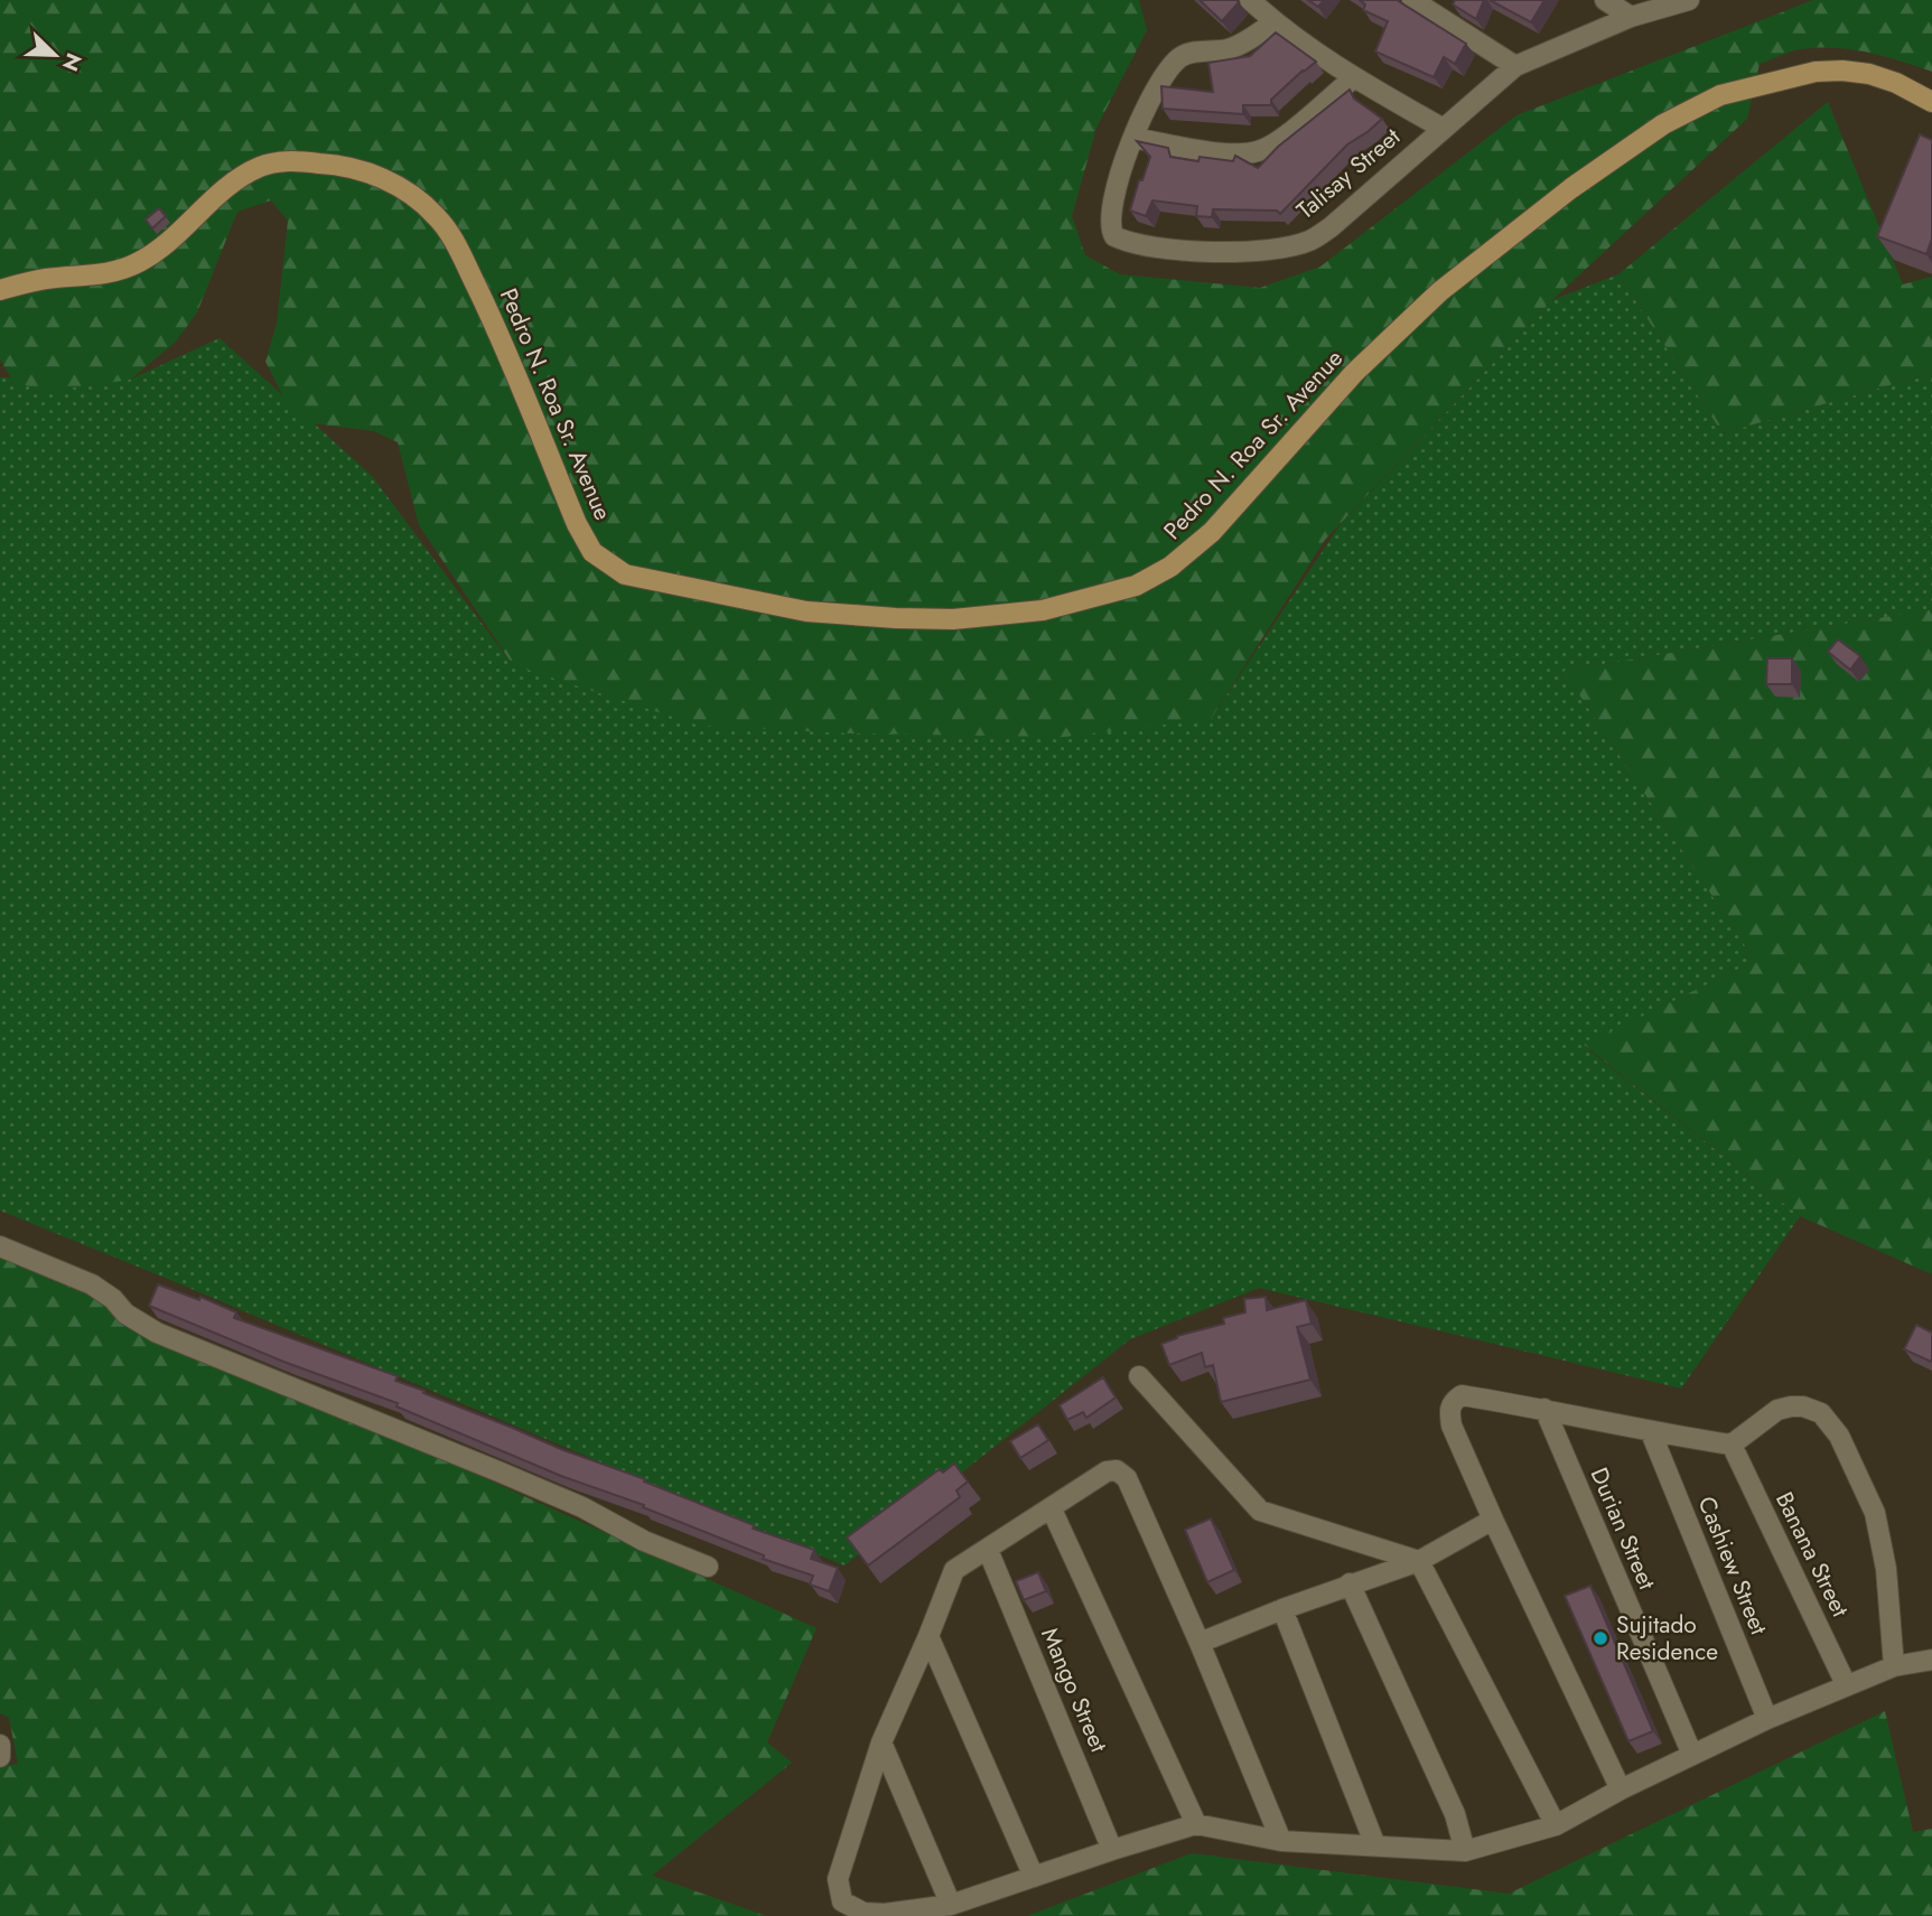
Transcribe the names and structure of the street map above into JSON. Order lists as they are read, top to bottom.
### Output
{
  "streets": {
    "main road": ["Pedro N. Roa Sr. Avenue"],
    "street": [
      "Talisay Street",
      "Durian Street",
      "Banana Street",
      "Cashiew Street",
      "Mango Street"
    ]
  },
  "places": ["Sujitado Residence"],
  "north": "bottom right"
}
